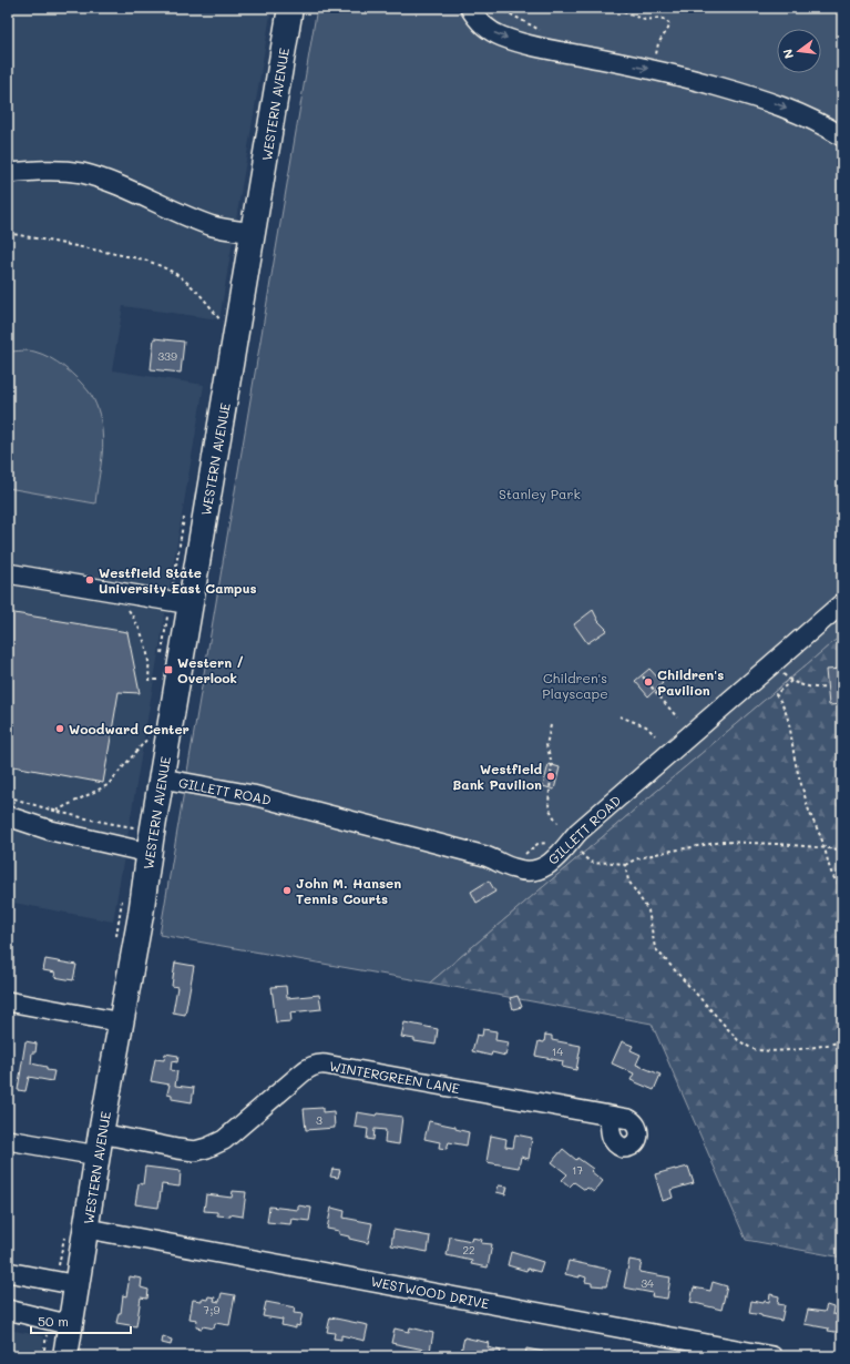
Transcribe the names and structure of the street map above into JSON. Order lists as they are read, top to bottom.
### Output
{
  "streets": {
    "main road": ["WESTERN AVENUE"],
    "street": ["GILLETT ROAD", "WINTERGREEN LANE", "WESTWOOD DRIVE"]
  },
  "crossings": [
    ["WESTERN AVENUE", "GILLETT ROAD"],
    ["WESTERN AVENUE", "WINTERGREEN LANE"],
    ["WESTERN AVENUE", "WESTWOOD DRIVE"]
  ],
  "parks": ["Stanley Park", "Children's Playscape"],
  "places": {
    "other": [
      "Westfield State University East Campus",
      "Children's Pavilion",
      "Woodward Center",
      "Westfield Bank Pavilion",
      "John M. Hansen Tennis Courts"
    ],
    "transit": ["Western / Overlook"]
  },
  "house_numbers": [
    "339",
    "14",
    "3",
    "17",
    "22",
    "34",
    "7;9"
  ],
  "scale_bar": "50 m",
  "north": "left"
}
